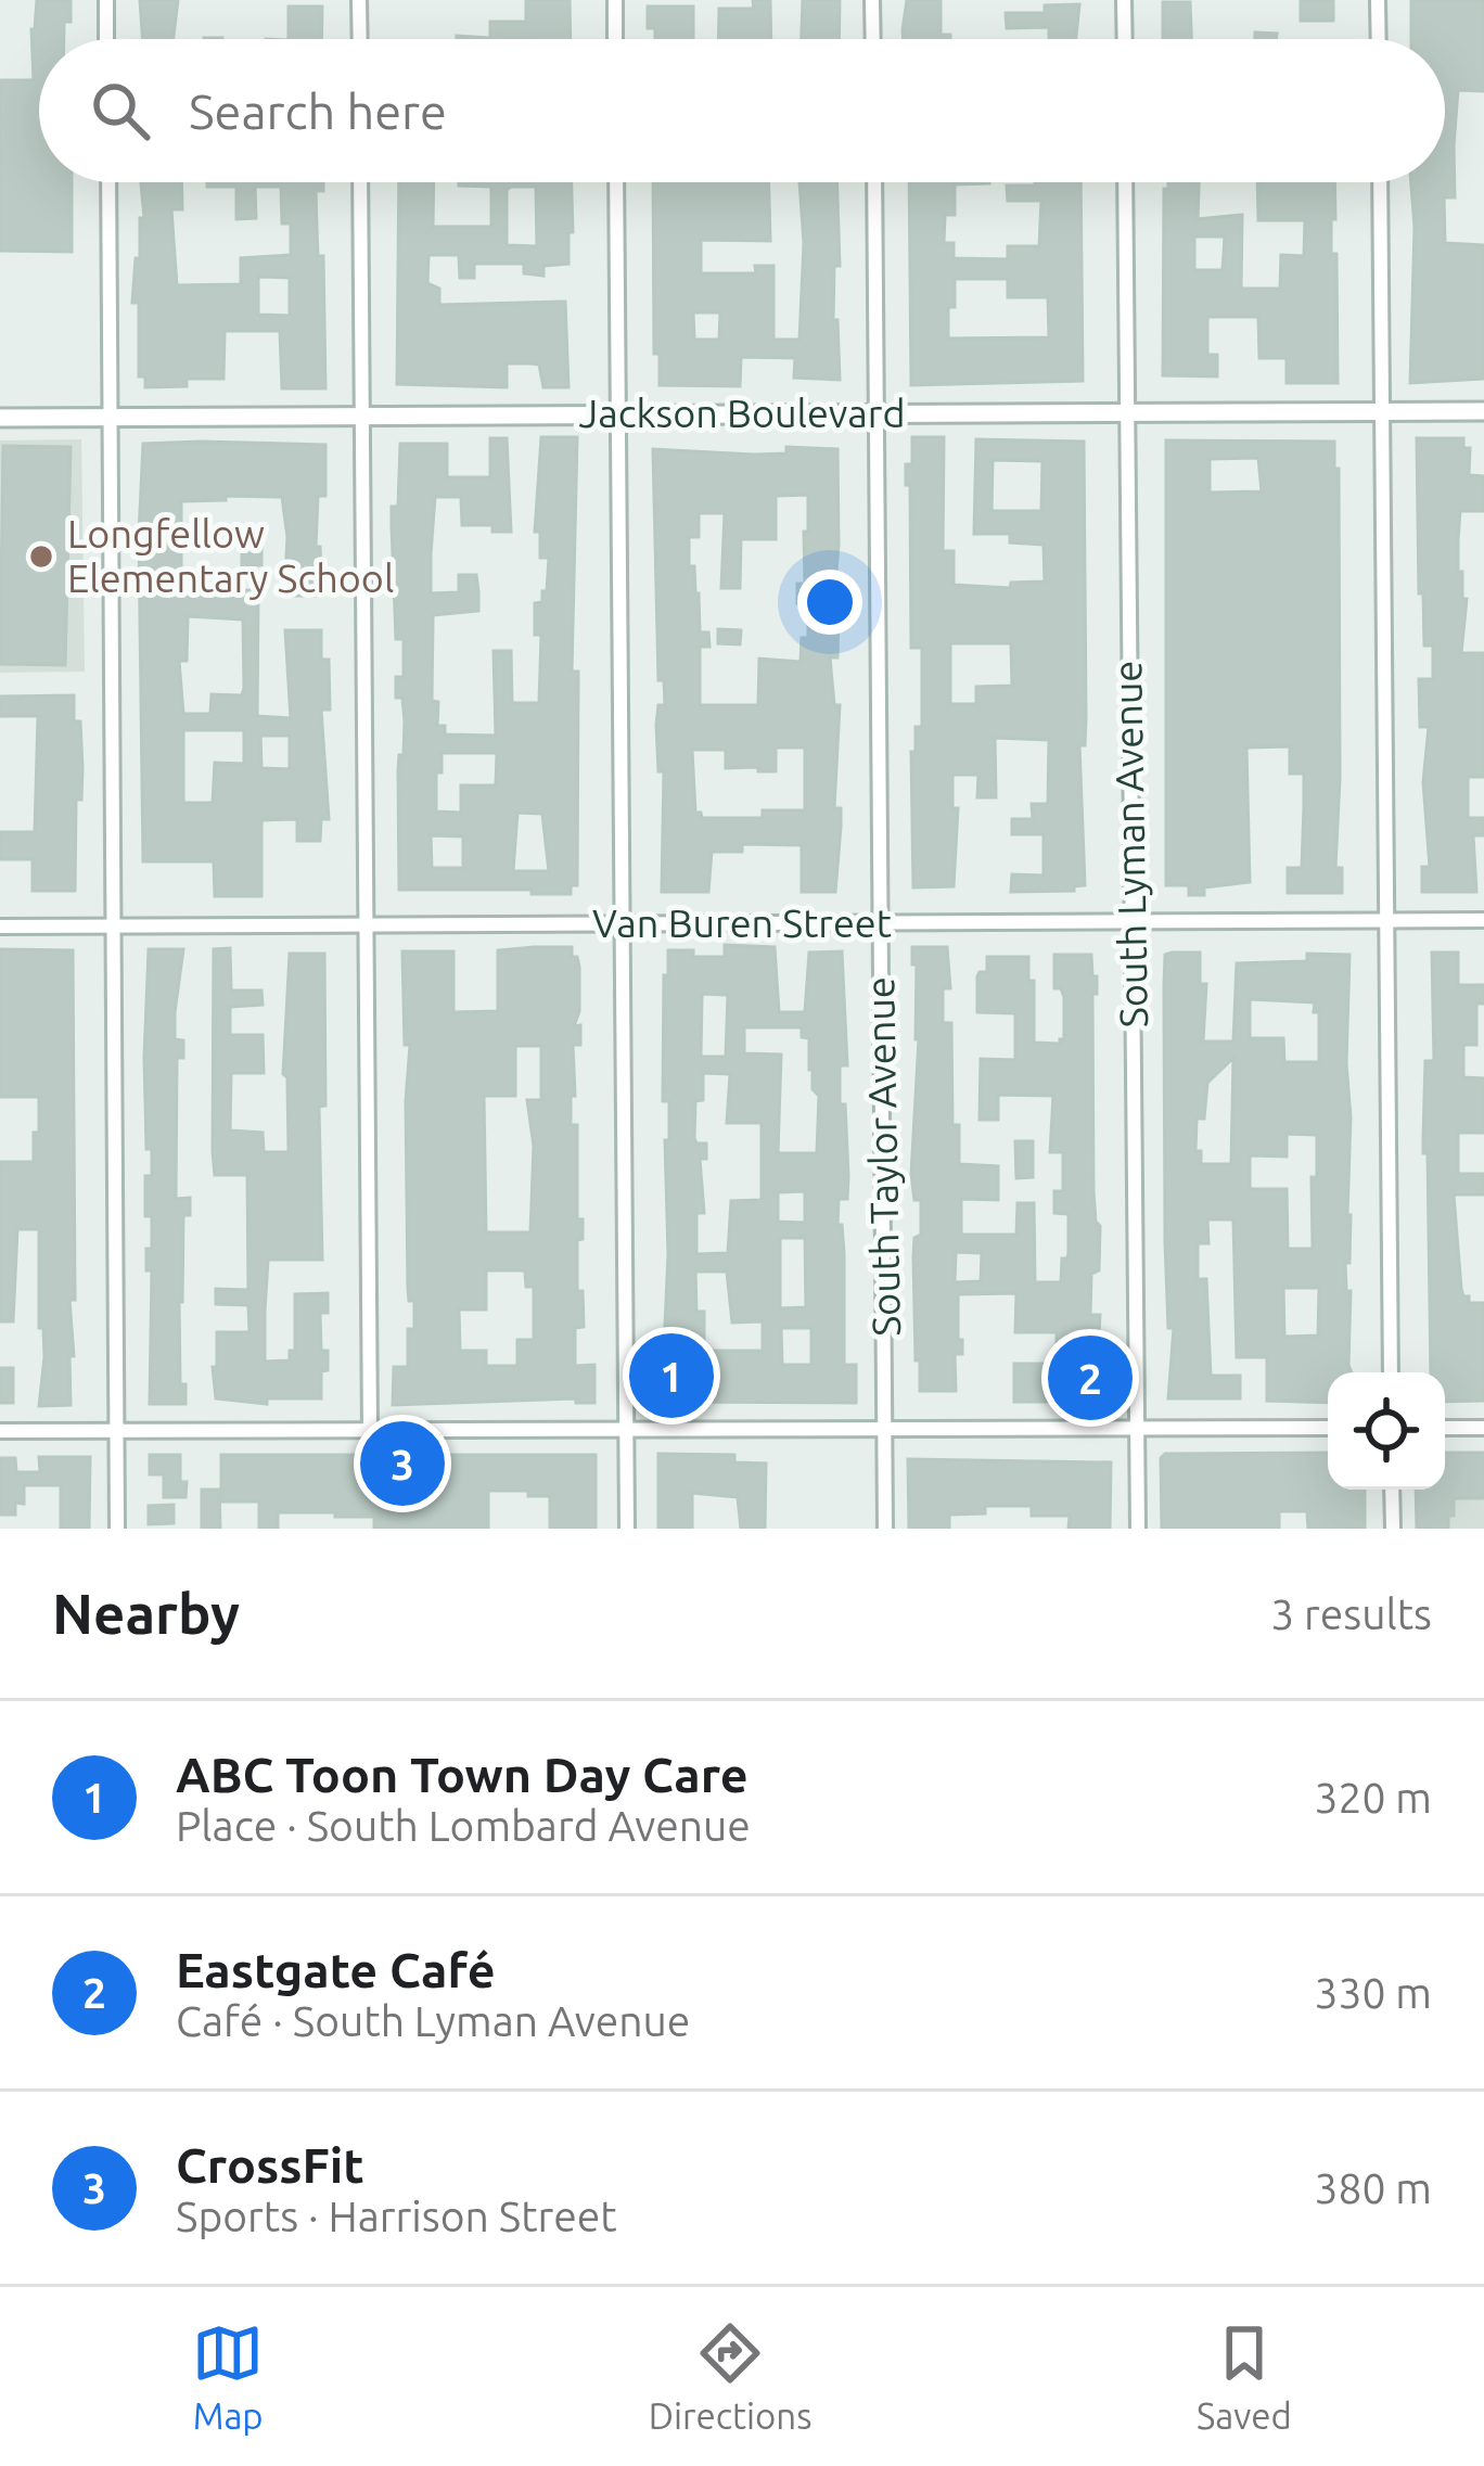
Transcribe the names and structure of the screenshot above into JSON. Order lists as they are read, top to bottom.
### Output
{
  "streets": {
    "street": [
      "Jackson Boulevard",
      "South Lyman Avenue",
      "Van Buren Street",
      "South Taylor Avenue"
    ]
  },
  "crossings": [
    ["Jackson Boulevard", "South Lyman Avenue"],
    ["Jackson Boulevard", "South Taylor Avenue"],
    ["South Lyman Avenue", "Van Buren Street"],
    ["Van Buren Street", "South Taylor Avenue"]
  ],
  "places": ["Longfellow Elementary School"],
  "page": {
    "search": "Search here",
    "pins": ["1", "2", "3"],
    "heading": ["Nearby", "3 results"],
    "list": [
      {
        "mark": "1",
        "name": "ABC Toon Town Day Care",
        "note": "Place · South Lombard Avenue",
        "value": "320 m"
      },
      {
        "mark": "2",
        "name": "Eastgate Café",
        "note": "Café · South Lyman Avenue",
        "value": "330 m"
      },
      {
        "mark": "3",
        "name": "CrossFit",
        "note": "Sports · Harrison Street",
        "value": "380 m"
      }
    ],
    "nav": ["Map", "Directions", "Saved"]
  }
}
